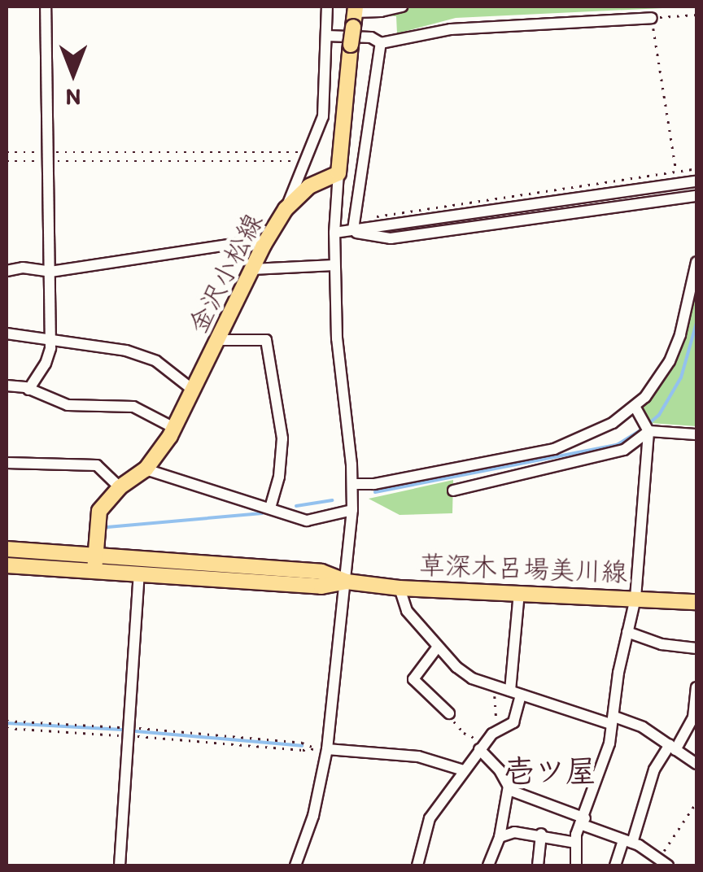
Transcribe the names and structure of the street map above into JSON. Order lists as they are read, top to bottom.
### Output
{
  "streets": {
    "main road": ["金沢小松線", "草深木呂場美川線"]
  },
  "crossings": [
    ["金沢小松線", "草深木呂場美川線"]
  ],
  "districts": ["壱ツ屋"],
  "north": "bottom"
}
